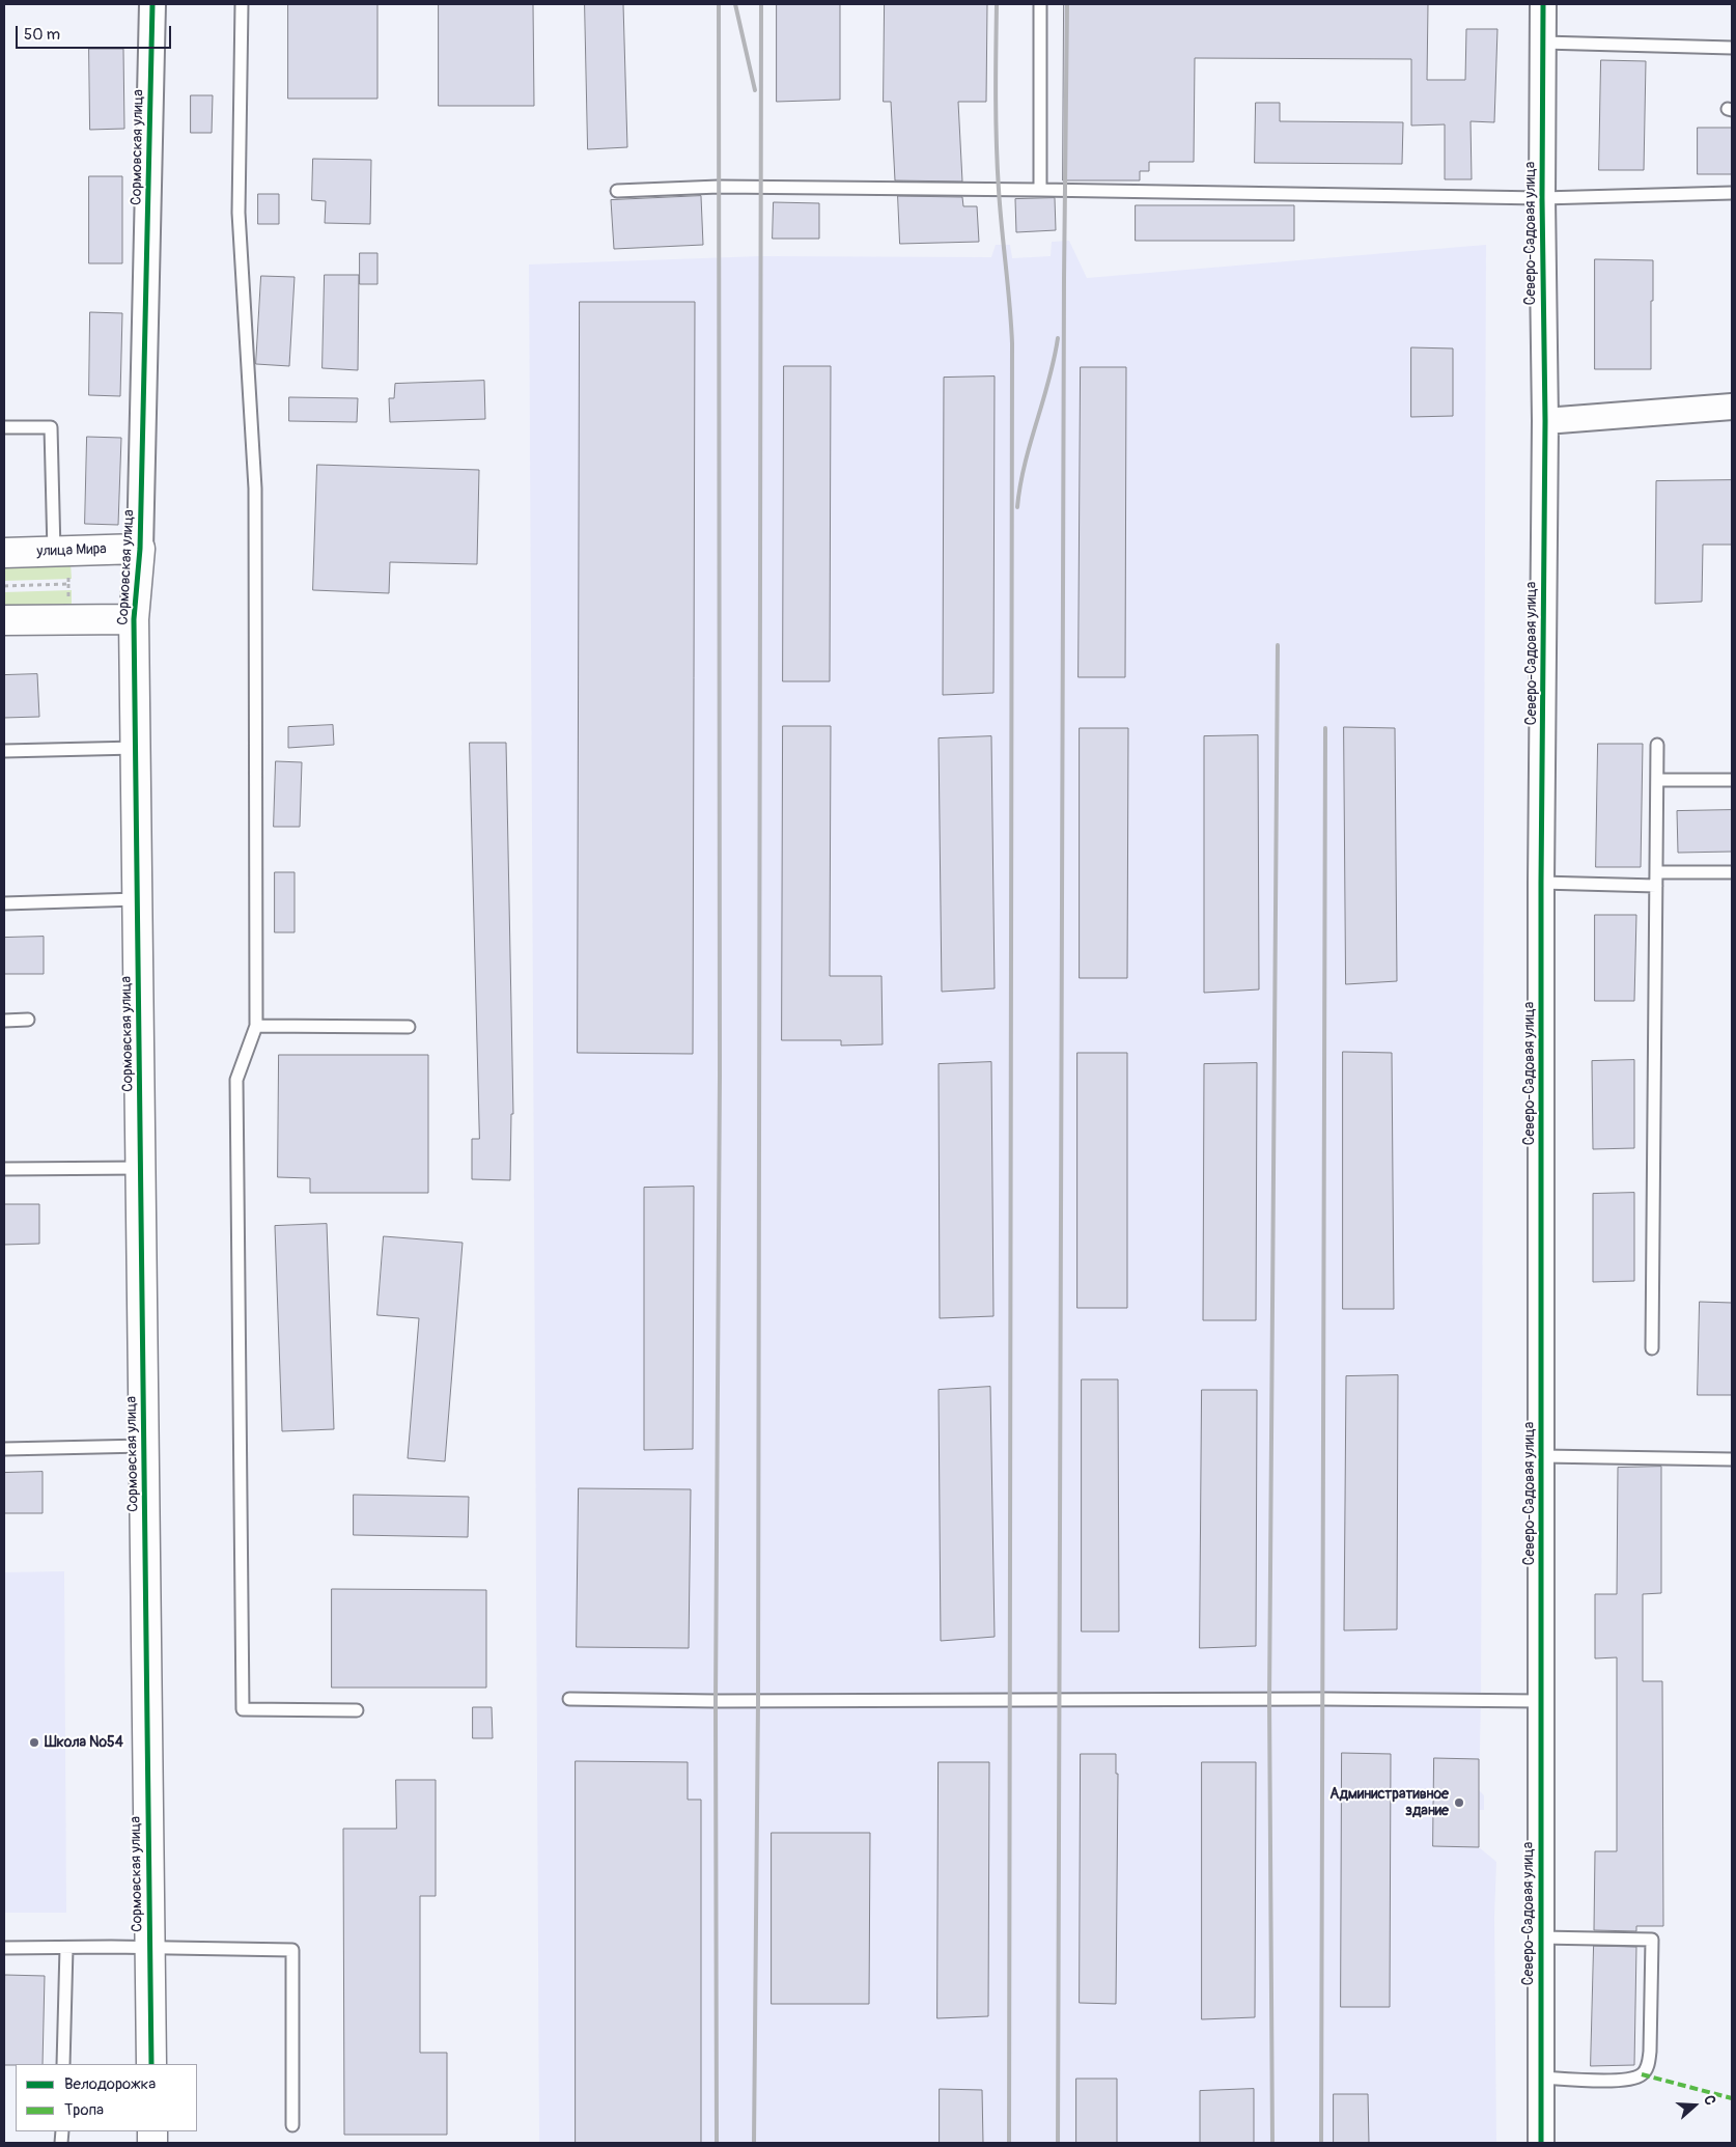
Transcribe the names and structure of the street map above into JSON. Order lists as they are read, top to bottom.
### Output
{
  "streets": {
    "street": ["Сормовская улица", "Северо-Садовая улица", "улица Мира"]
  },
  "crossings": [
    ["Сормовская улица", "улица Мира"]
  ],
  "places": ["Школа №54", "Административное здание"],
  "legend": ["Велодорожка", "Тропа"],
  "scale_bar": "50 m",
  "north": "right"
}
